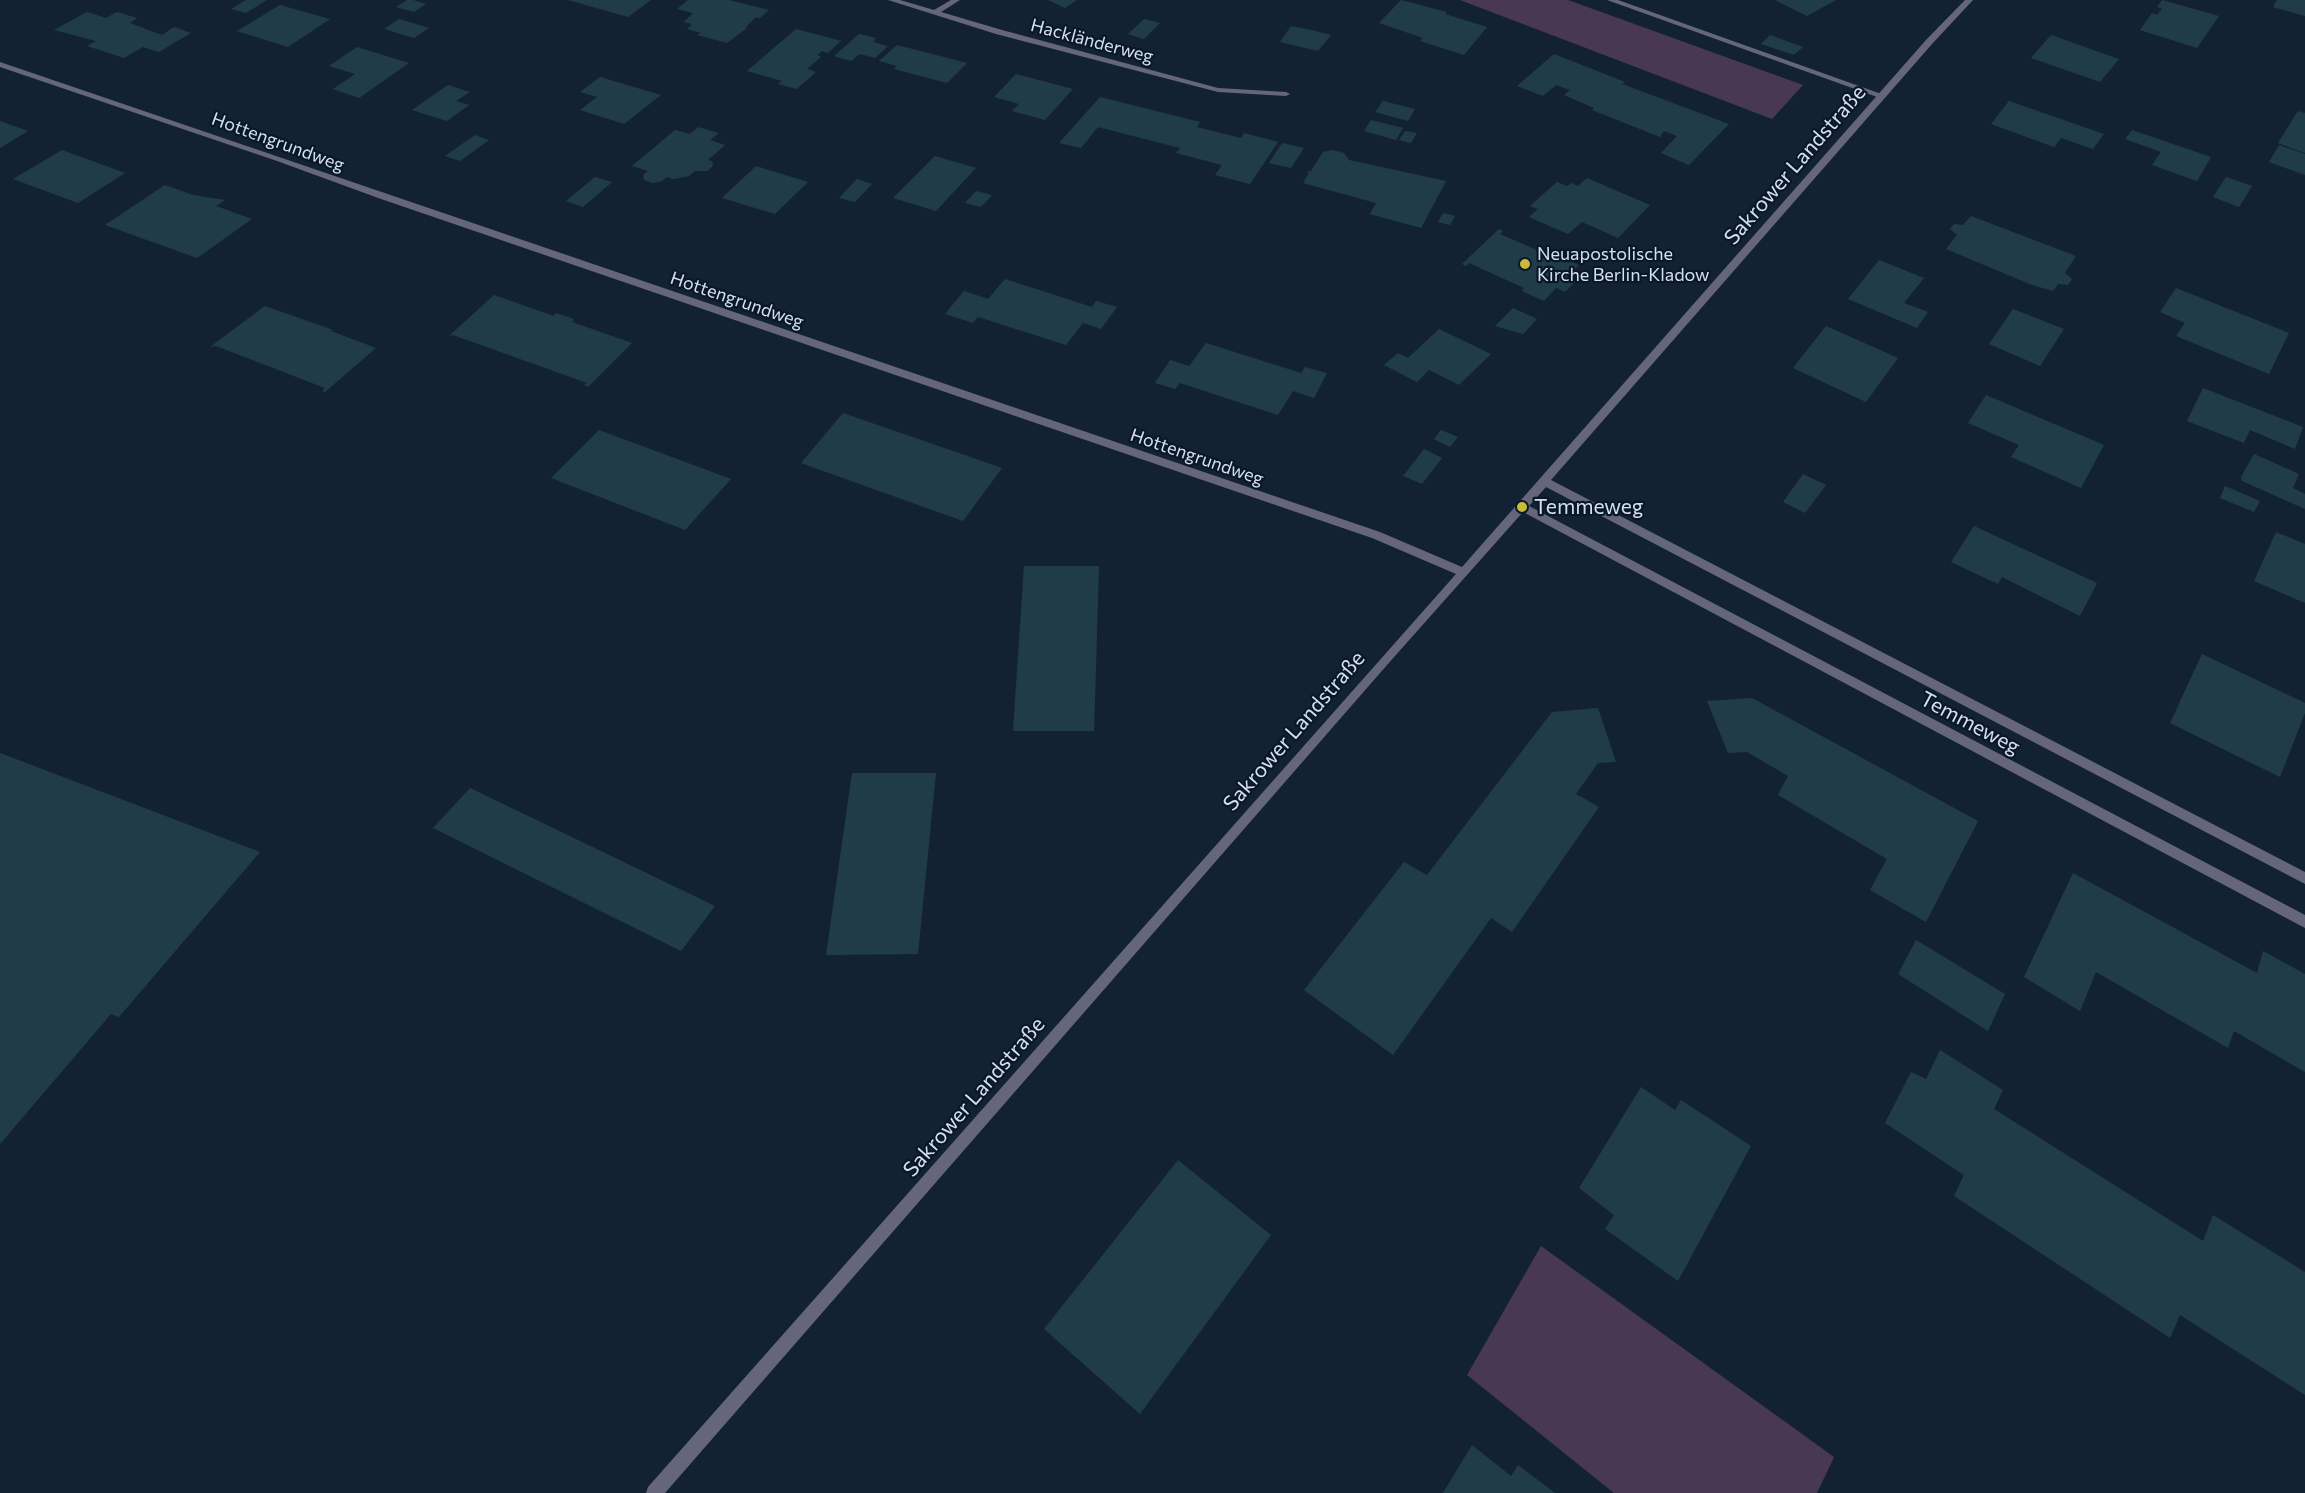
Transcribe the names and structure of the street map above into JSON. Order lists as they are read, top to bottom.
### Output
{
  "streets": {
    "street": [
      "Hackländerweg",
      "Hottengrundweg",
      "Sakrower Landstraße",
      "Temmeweg"
    ]
  },
  "crossings": [
    ["Hottengrundweg", "Sakrower Landstraße"],
    ["Sakrower Landstraße", "Temmeweg"]
  ],
  "places": ["Neuapostolische Kirche Berlin-Kladow", "Temmeweg"]
}
